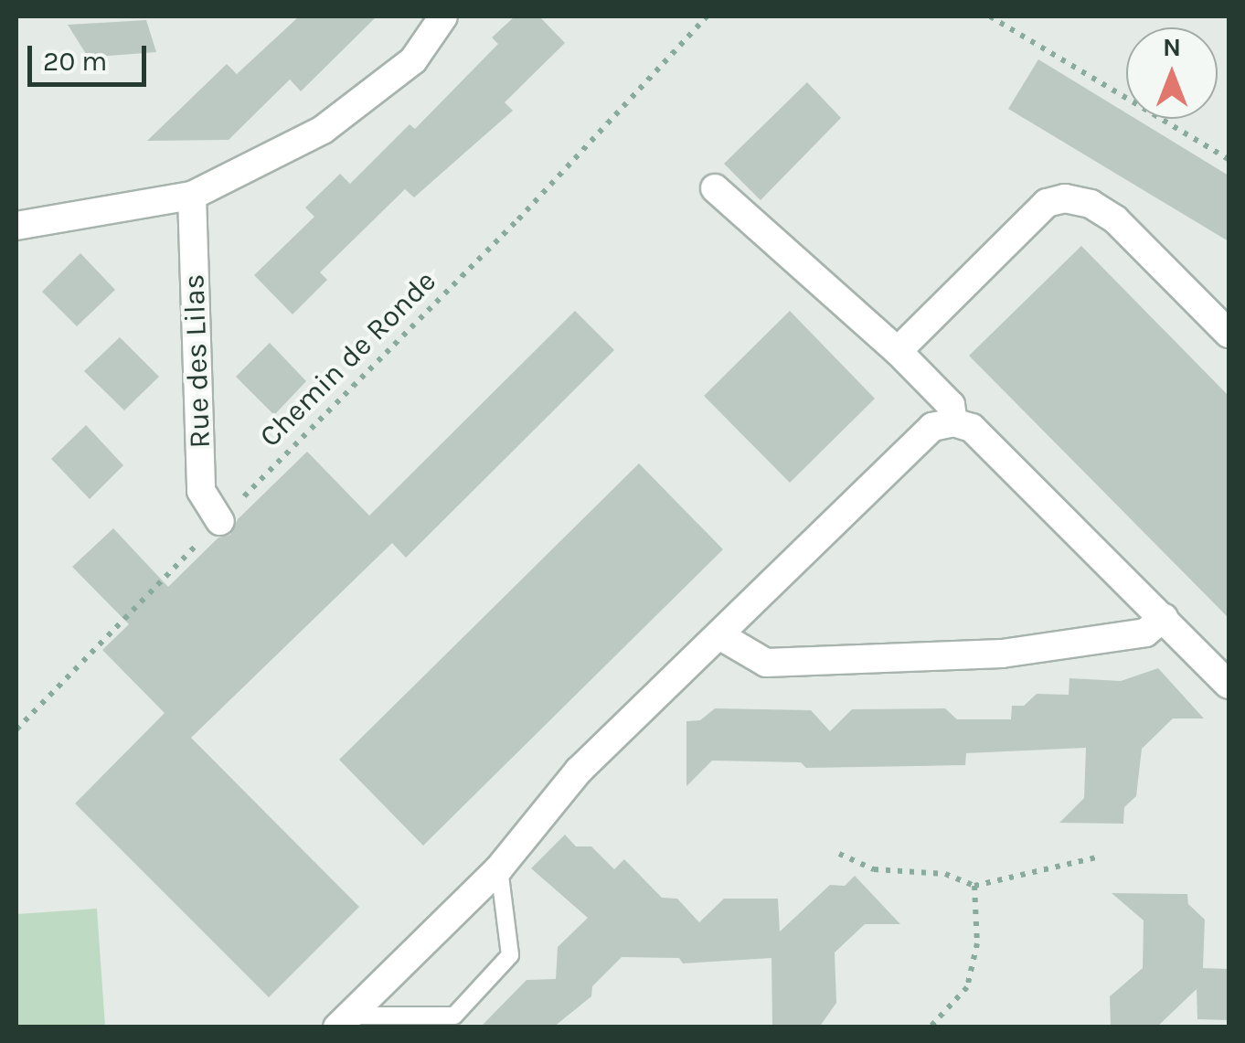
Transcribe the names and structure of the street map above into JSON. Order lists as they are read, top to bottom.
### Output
{
  "streets": {
    "street": ["Rue des Lilas"],
    "path": ["Chemin de Ronde"]
  },
  "crossings": [
    ["Chemin de Ronde", "Rue des Lilas"]
  ],
  "scale_bar": "20 m",
  "north": "top"
}
